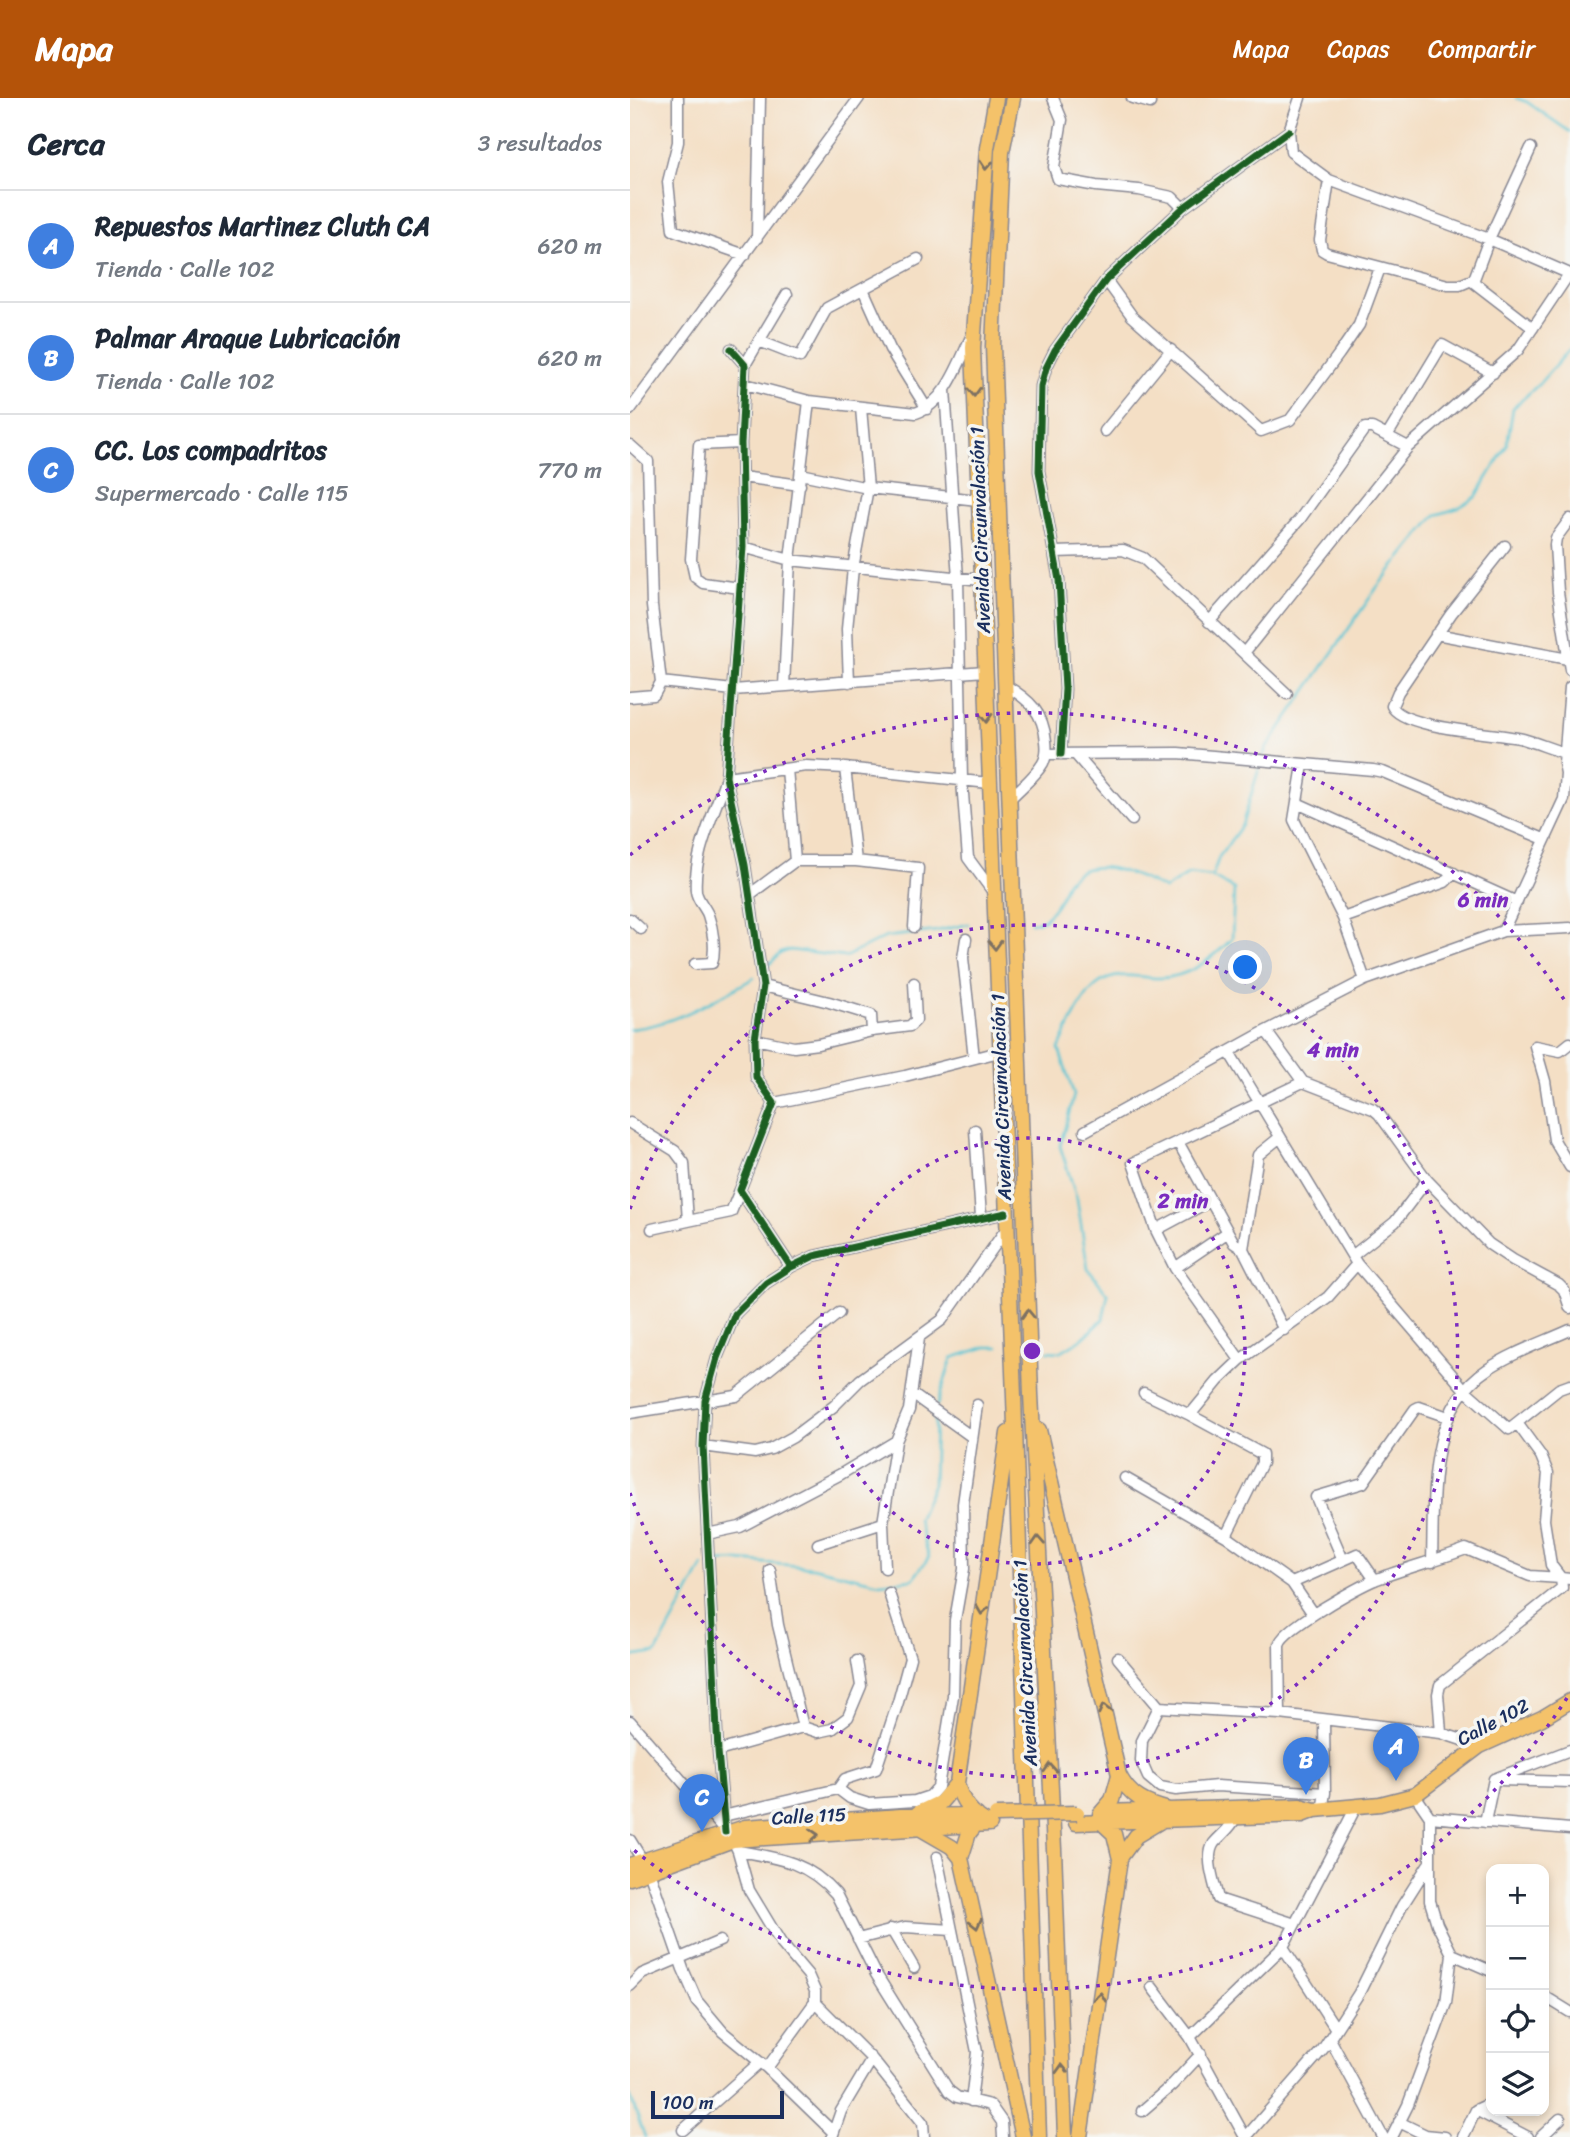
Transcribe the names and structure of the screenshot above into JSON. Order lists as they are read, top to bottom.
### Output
{
  "streets": {
    "main road": ["Avenida Circunvalación 1", "Calle 102", "Calle 115"]
  },
  "crossings": [
    ["Calle 102", "Calle 115"]
  ],
  "scale_bar": "100 m",
  "page": {
    "header": "Mapa",
    "nav": ["Mapa", "Capas", "Compartir"],
    "heading": ["Cerca", "3 resultados"],
    "list": [
      {
        "mark": "A",
        "name": "Repuestos Martinez Cluth CA",
        "note": "Tienda · Calle 102",
        "value": "620 m"
      },
      {
        "mark": "B",
        "name": "Palmar Araque Lubricación",
        "note": "Tienda · Calle 102",
        "value": "620 m"
      },
      {
        "mark": "C",
        "name": "CC. Los compadritos",
        "note": "Supermercado · Calle 115",
        "value": "770 m"
      }
    ],
    "pins": ["A", "B", "C"],
    "map_buttons": ["+", "−"],
    "scale": "100 m"
  },
  "rings": ["6 min", "4 min", "2 min"]
}
